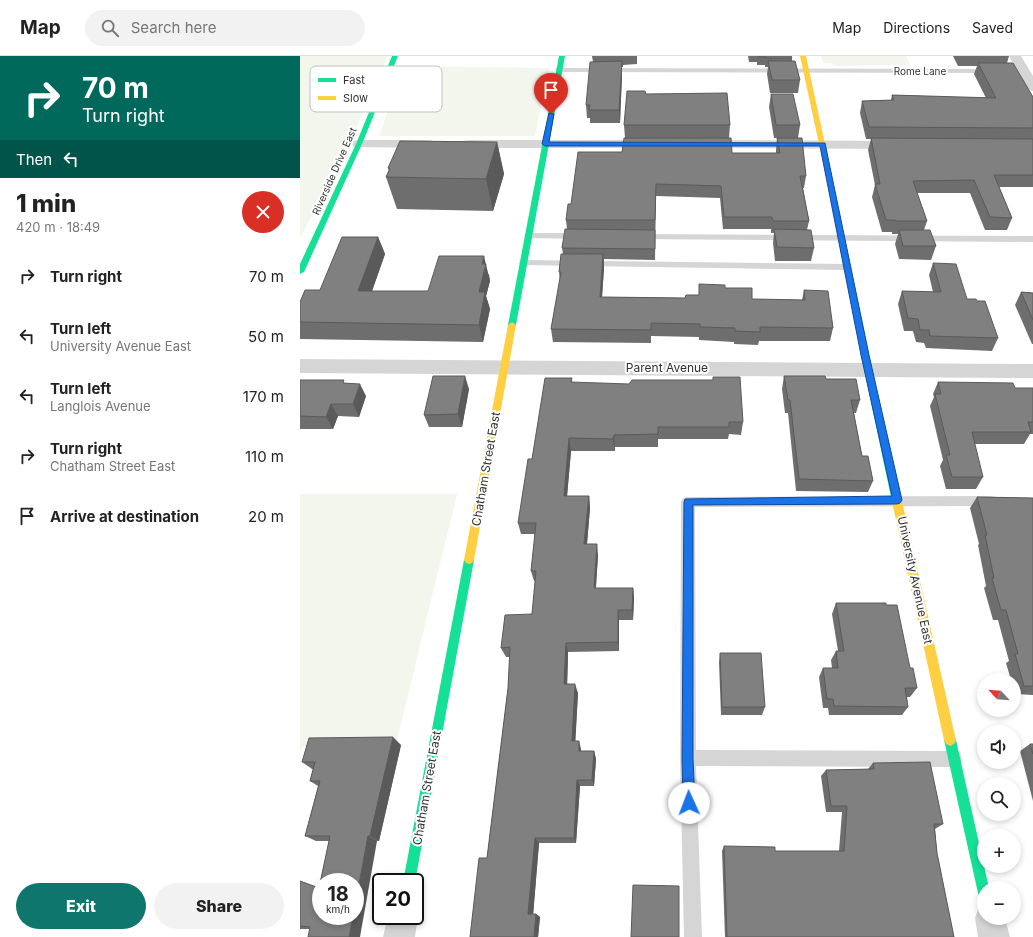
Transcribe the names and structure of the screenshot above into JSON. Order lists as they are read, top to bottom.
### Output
{
  "streets": {
    "street": [
      "Riverside Drive East",
      "Parent Avenue",
      "Chatham Street East",
      "University Avenue East"
    ],
    "lane": ["Rome Lane"]
  },
  "crossings": [
    ["Rome Lane", "Chatham Street East"],
    ["Rome Lane", "University Avenue East"],
    ["Parent Avenue", "Chatham Street East"],
    ["Parent Avenue", "University Avenue East"]
  ],
  "legend": ["Fast", "Slow"],
  "north": "top left",
  "page": {
    "header": "Map",
    "search": "Search here",
    "nav": ["Map", "Directions", "Saved"],
    "turn": ["70 m", "Turn right"],
    "then": "Then",
    "heading": ["1 min", "420 m · 18:49"],
    "list": [
      {
        "name": "Turn right",
        "value": "70 m"
      },
      {
        "name": "Turn left",
        "note": "University Avenue East",
        "value": "50 m"
      },
      {
        "name": "Turn left",
        "note": "Langlois Avenue",
        "value": "170 m"
      },
      {
        "name": "Turn right",
        "note": "Chatham Street East",
        "value": "110 m"
      },
      {
        "name": "Arrive at destination",
        "value": "20 m"
      }
    ],
    "map_buttons": ["+", "−"],
    "speed": "18 km/h",
    "limit": "20",
    "buttons": ["Exit", "Share"]
  }
}
